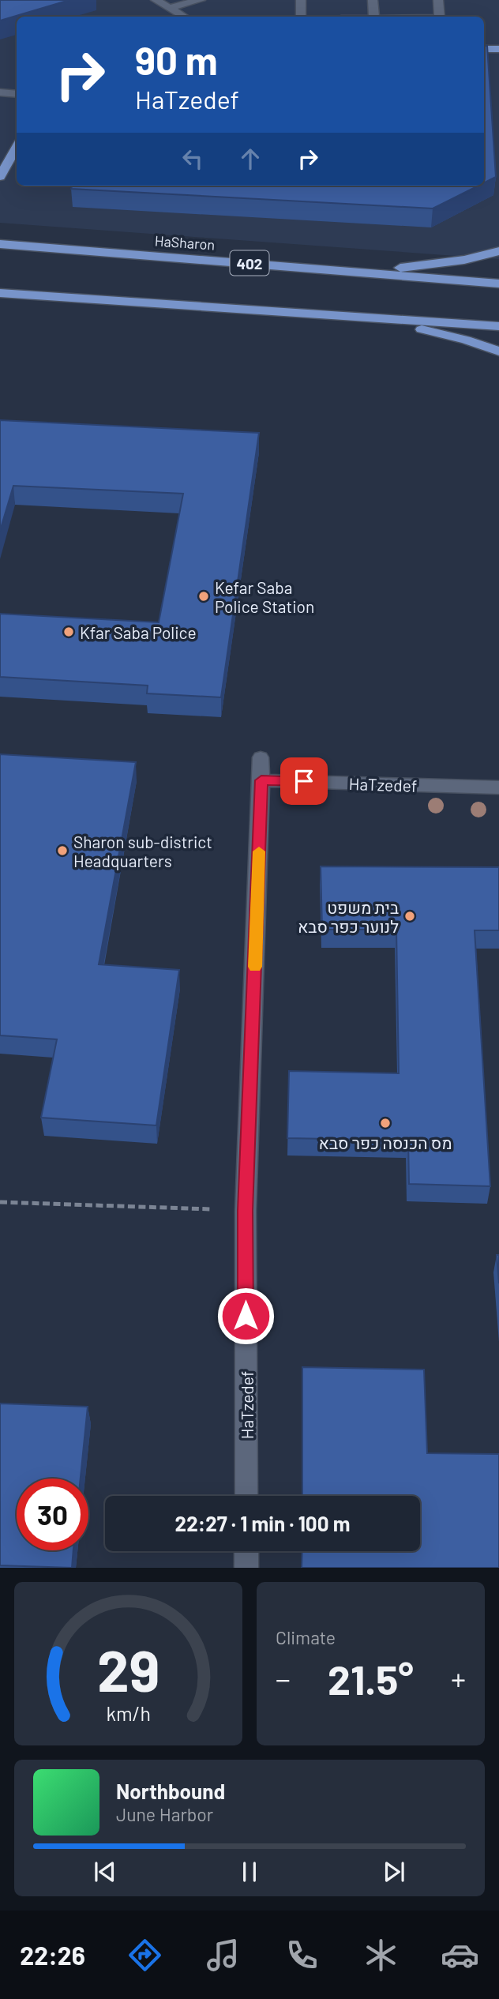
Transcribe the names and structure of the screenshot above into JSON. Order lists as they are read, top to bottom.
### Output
{
  "streets": {
    "main road": ["HaSharon", "402"],
    "street": ["HaTzedef"]
  },
  "places": [
    "Kefar Saba Police Station",
    "Kfar Saba Police",
    "Sharon sub-district Headquarters",
    "בית משפט לנוער כפר סבא",
    "מס הכנסה כפר סבא"
  ],
  "page": {
    "turn": ["90 m", "HaTzedef"],
    "limit": "30",
    "trip": "22:27 · 1 min · 100 m",
    "tile": "Climate",
    "heat": ["−", "21.5°", "+"],
    "song": ["Northbound", "June Harbor"],
    "tabs": "22:26",
    "gauge": ["29", "km/h"]
  }
}
